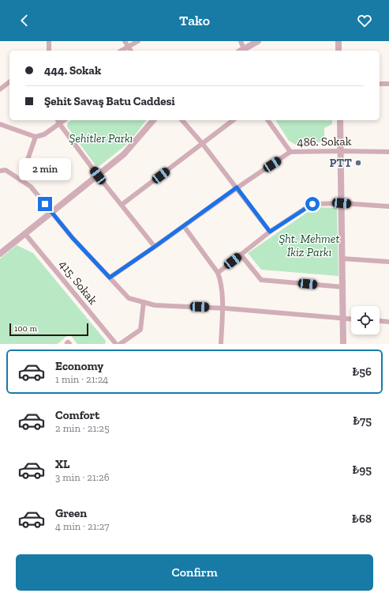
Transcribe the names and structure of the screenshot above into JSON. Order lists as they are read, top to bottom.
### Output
{
  "streets": {
    "street": ["486. Sokak", "415. Sokak"]
  },
  "parks": ["Şehitler Parkı", "Şht. Mehmet İkiz Parkı"],
  "places": ["PTT"],
  "scale_bar": "100 m",
  "page": {
    "header": "Tako",
    "banner": ["444. Sokak", "Şehit Savaş Batu Caddesi"],
    "bubble": "2 min",
    "scale": "100 m",
    "list": [
      {
        "name": "Economy",
        "note": "1 min · 21:24",
        "value": "₺56"
      },
      {
        "name": "Comfort",
        "note": "2 min · 21:25",
        "value": "₺75"
      },
      {
        "name": "XL",
        "note": "3 min · 21:26",
        "value": "₺95"
      },
      {
        "name": "Green",
        "note": "4 min · 21:27",
        "value": "₺68"
      }
    ],
    "buttons": "Confirm"
  }
}
